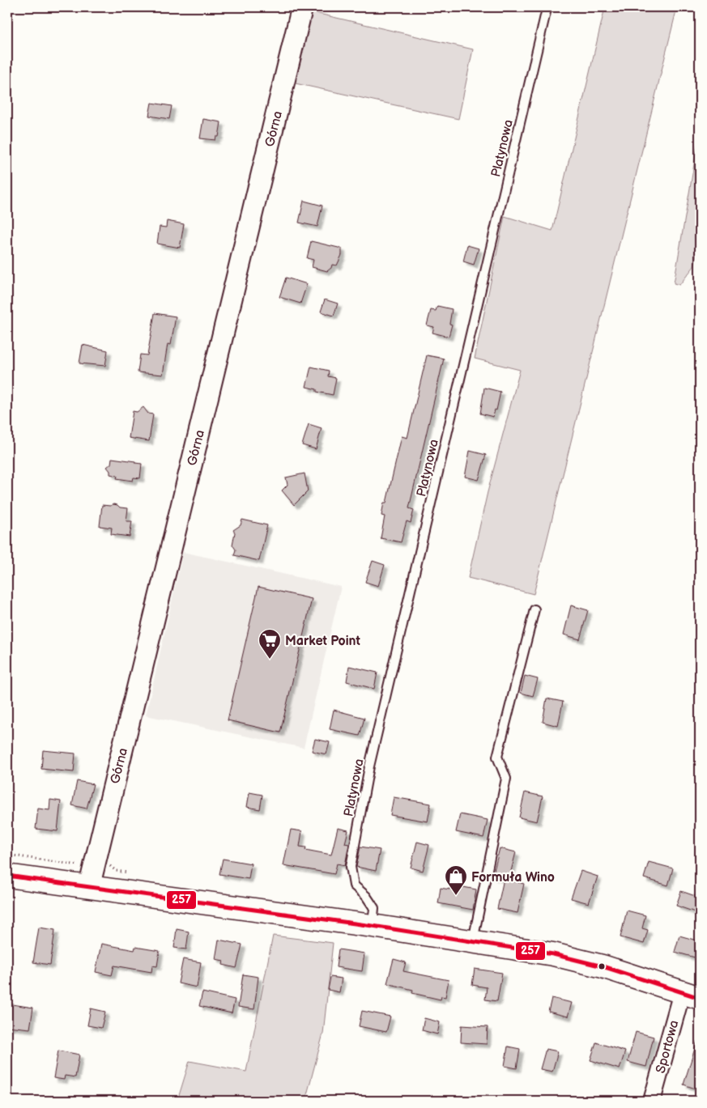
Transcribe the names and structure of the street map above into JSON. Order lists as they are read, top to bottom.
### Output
{
  "streets": {
    "street": ["Górna", "Sportowa"],
    "lane": ["Platynowa"]
  },
  "places": {
    "supermarket": ["Market Point"],
    "shop": ["Formuła Wino"]
  },
  "lines": ["transit line 257"]
}
